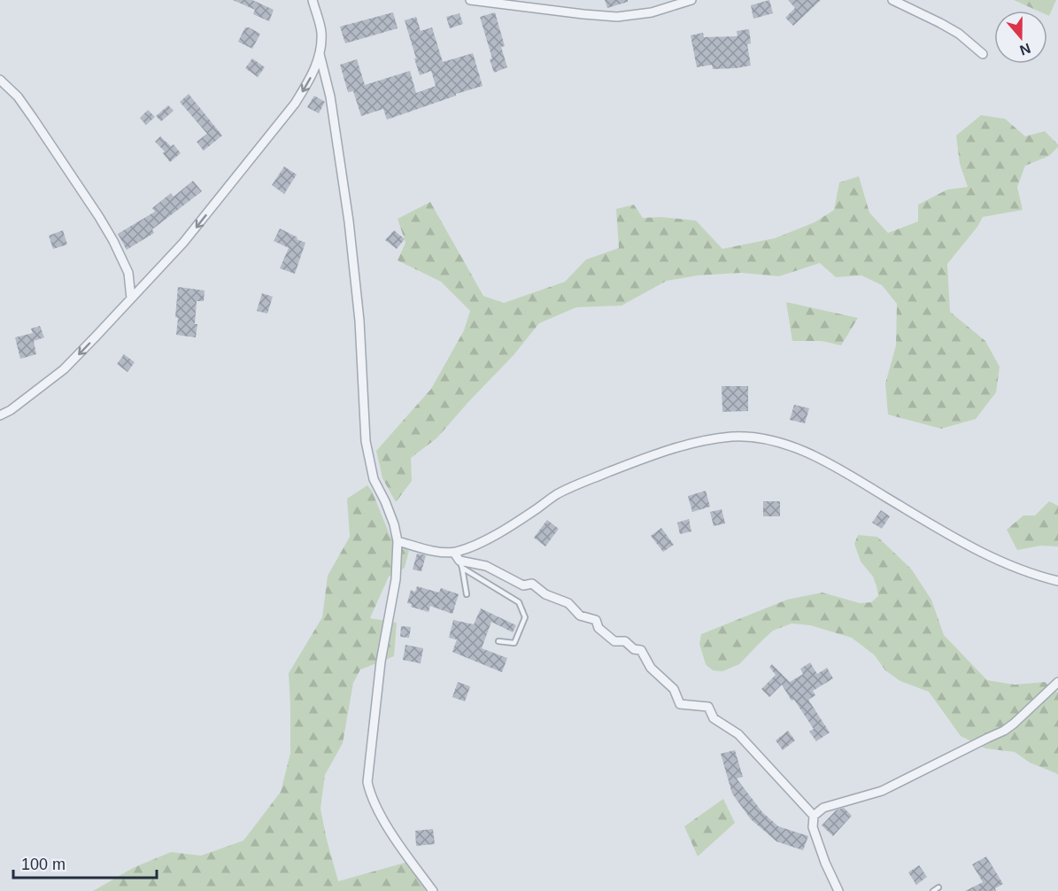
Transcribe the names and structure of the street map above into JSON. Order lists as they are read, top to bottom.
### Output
{
  "scale_bar": "100 m",
  "north": "bottom"
}
